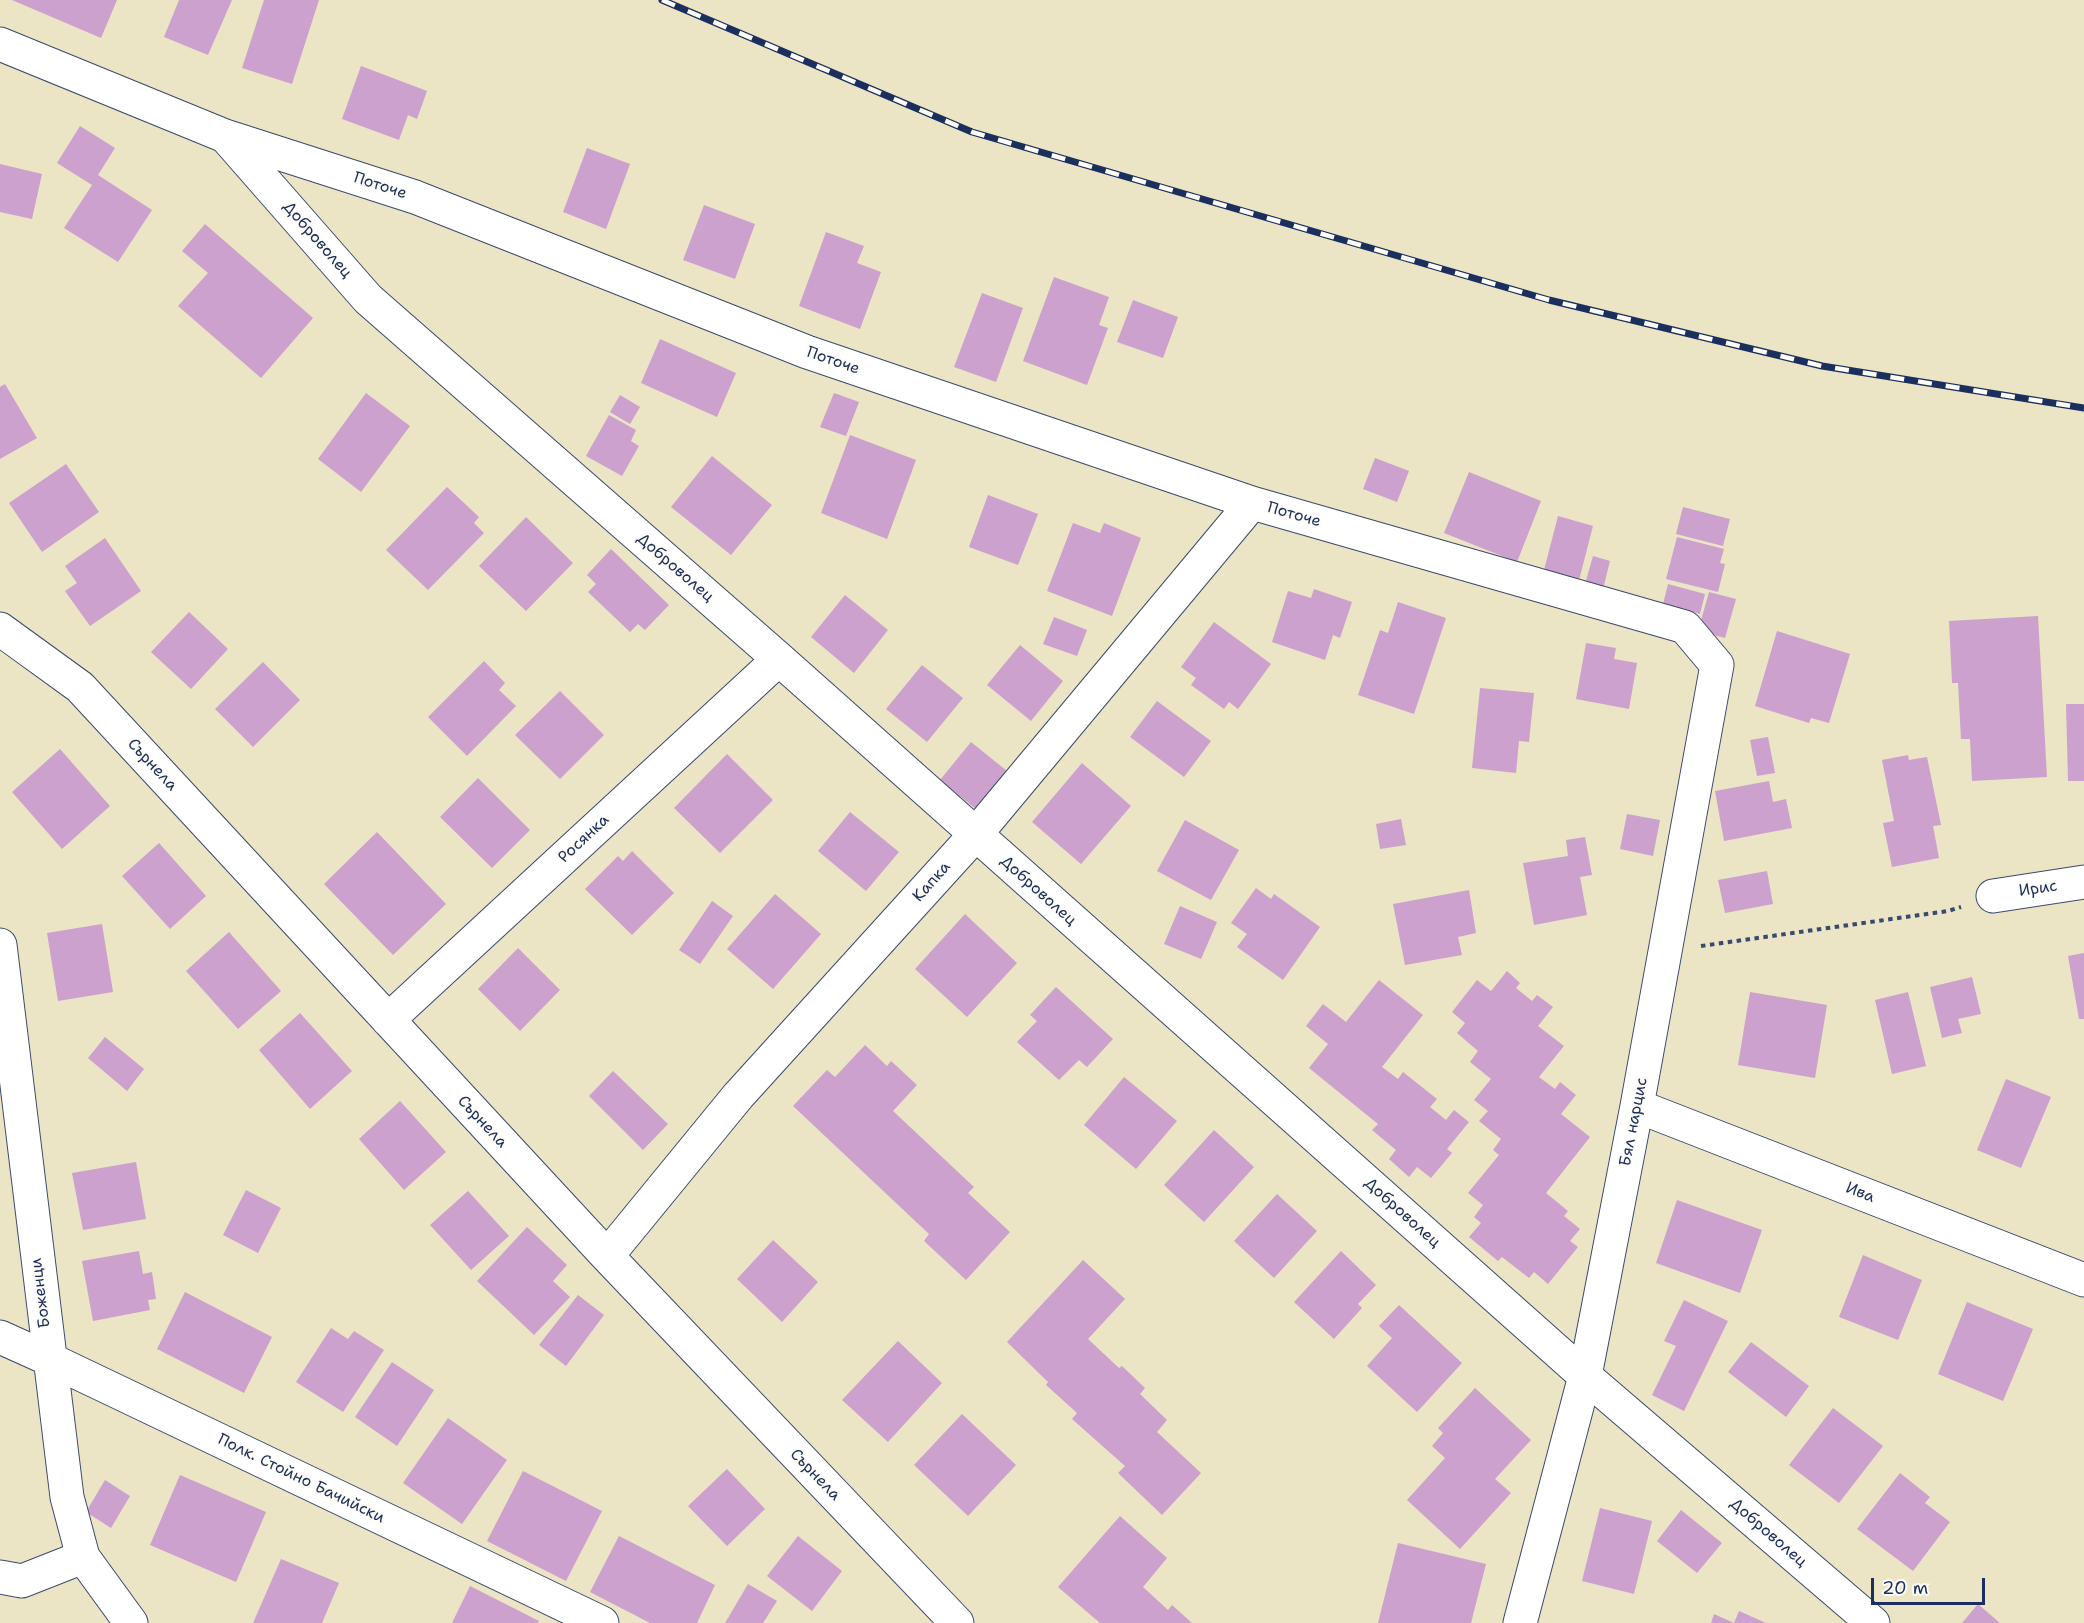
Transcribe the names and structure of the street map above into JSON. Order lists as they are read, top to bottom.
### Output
{
  "streets": {
    "street": [
      "Поточе",
      "Доброволец",
      "Сърнела",
      "Росянка",
      "Капка",
      "Ирис",
      "Бял нарцис",
      "Ива",
      "Боженци",
      "Полк. Стойно Бачийски"
    ]
  },
  "crossings": [
    ["Поточе", "Доброволец"],
    ["Поточе", "Капка"],
    ["Поточе", "Бял нарцис"],
    ["Доброволец", "Росянка"],
    ["Доброволец", "Капка"],
    ["Доброволец", "Бял нарцис"],
    ["Сърнела", "Росянка"],
    ["Сърнела", "Капка"],
    ["Бял нарцис", "Ива"],
    ["Боженци", "Полк. Стойно Бачийски"]
  ],
  "scale_bar": "20 m"
}
